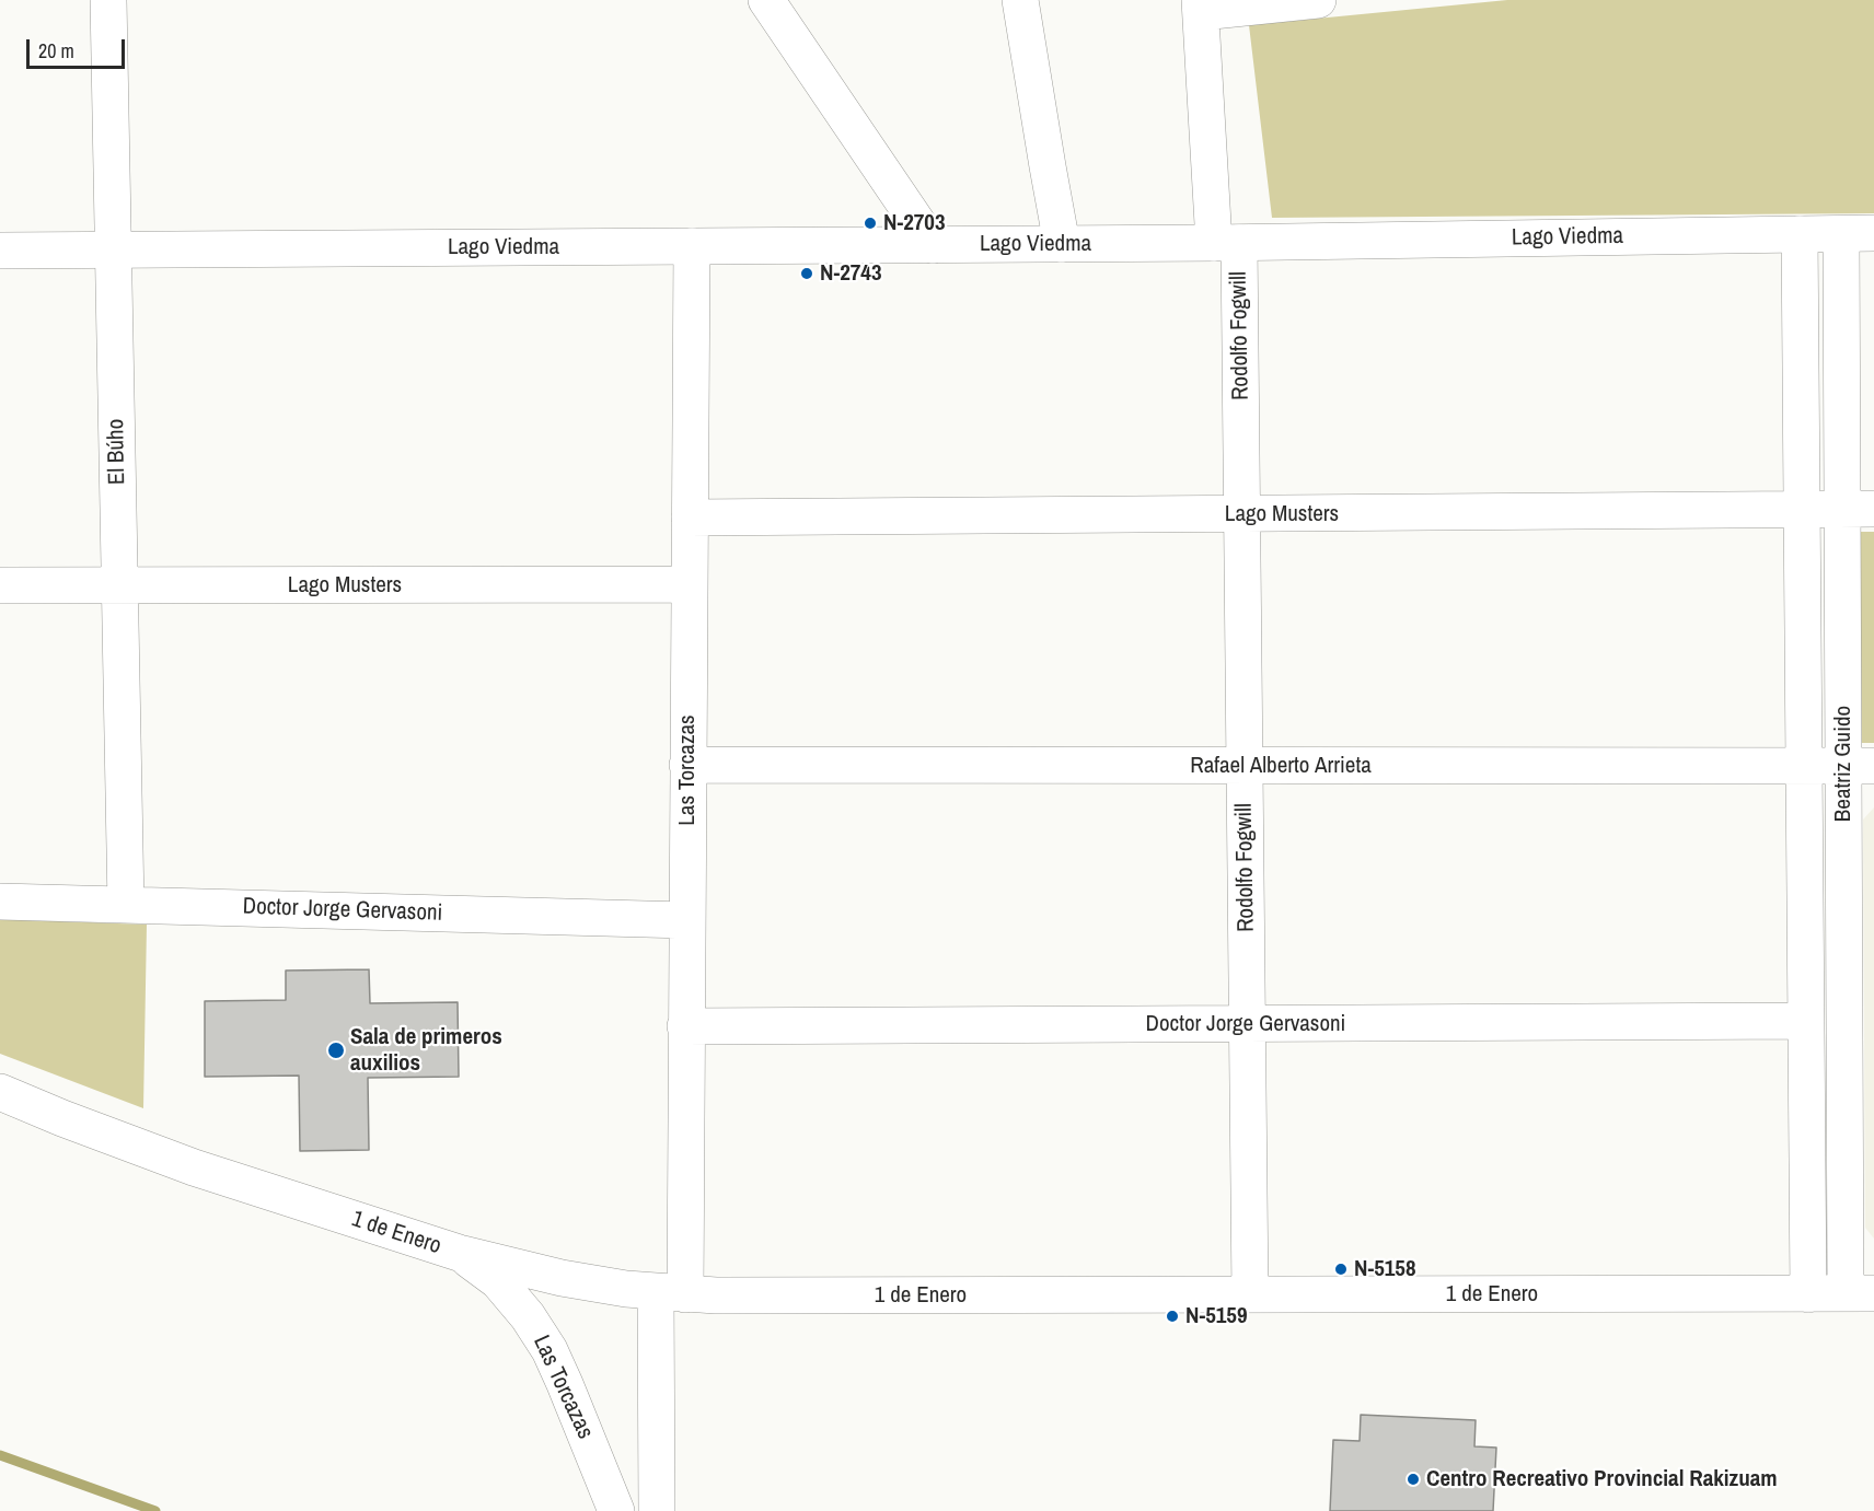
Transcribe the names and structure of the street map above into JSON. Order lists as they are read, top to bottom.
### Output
{
  "streets": {
    "street": [
      "Lago Viedma",
      "Rodolfo Fogwill",
      "El Búho",
      "Lago Musters",
      "Beatriz Guido",
      "Rafael Alberto Arrieta",
      "Las Torcazas",
      "Doctor Jorge Gervasoni",
      "1 de Enero"
    ]
  },
  "crossings": [
    ["Lago Viedma", "Rodolfo Fogwill"],
    ["Lago Viedma", "El Búho"],
    ["Lago Viedma", "Beatriz Guido"],
    ["Lago Viedma", "Las Torcazas"],
    ["Rodolfo Fogwill", "Lago Musters"],
    ["Rodolfo Fogwill", "Rafael Alberto Arrieta"],
    ["Rodolfo Fogwill", "Doctor Jorge Gervasoni"],
    ["Rodolfo Fogwill", "1 de Enero"],
    ["El Búho", "Lago Musters"],
    ["El Búho", "Doctor Jorge Gervasoni"],
    ["Lago Musters", "Beatriz Guido"],
    ["Lago Musters", "Las Torcazas"],
    ["Beatriz Guido", "Rafael Alberto Arrieta"],
    ["Beatriz Guido", "Doctor Jorge Gervasoni"],
    ["Beatriz Guido", "1 de Enero"],
    ["Rafael Alberto Arrieta", "Las Torcazas"],
    ["Las Torcazas", "Doctor Jorge Gervasoni"],
    ["Las Torcazas", "1 de Enero"]
  ],
  "places": [
    "N-2703",
    "N-2743",
    "Sala de primeros auxilios",
    "N-5158",
    "N-5159",
    "Centro Recreativo Provincial Rakizuam"
  ],
  "scale_bar": "20 m"
}
